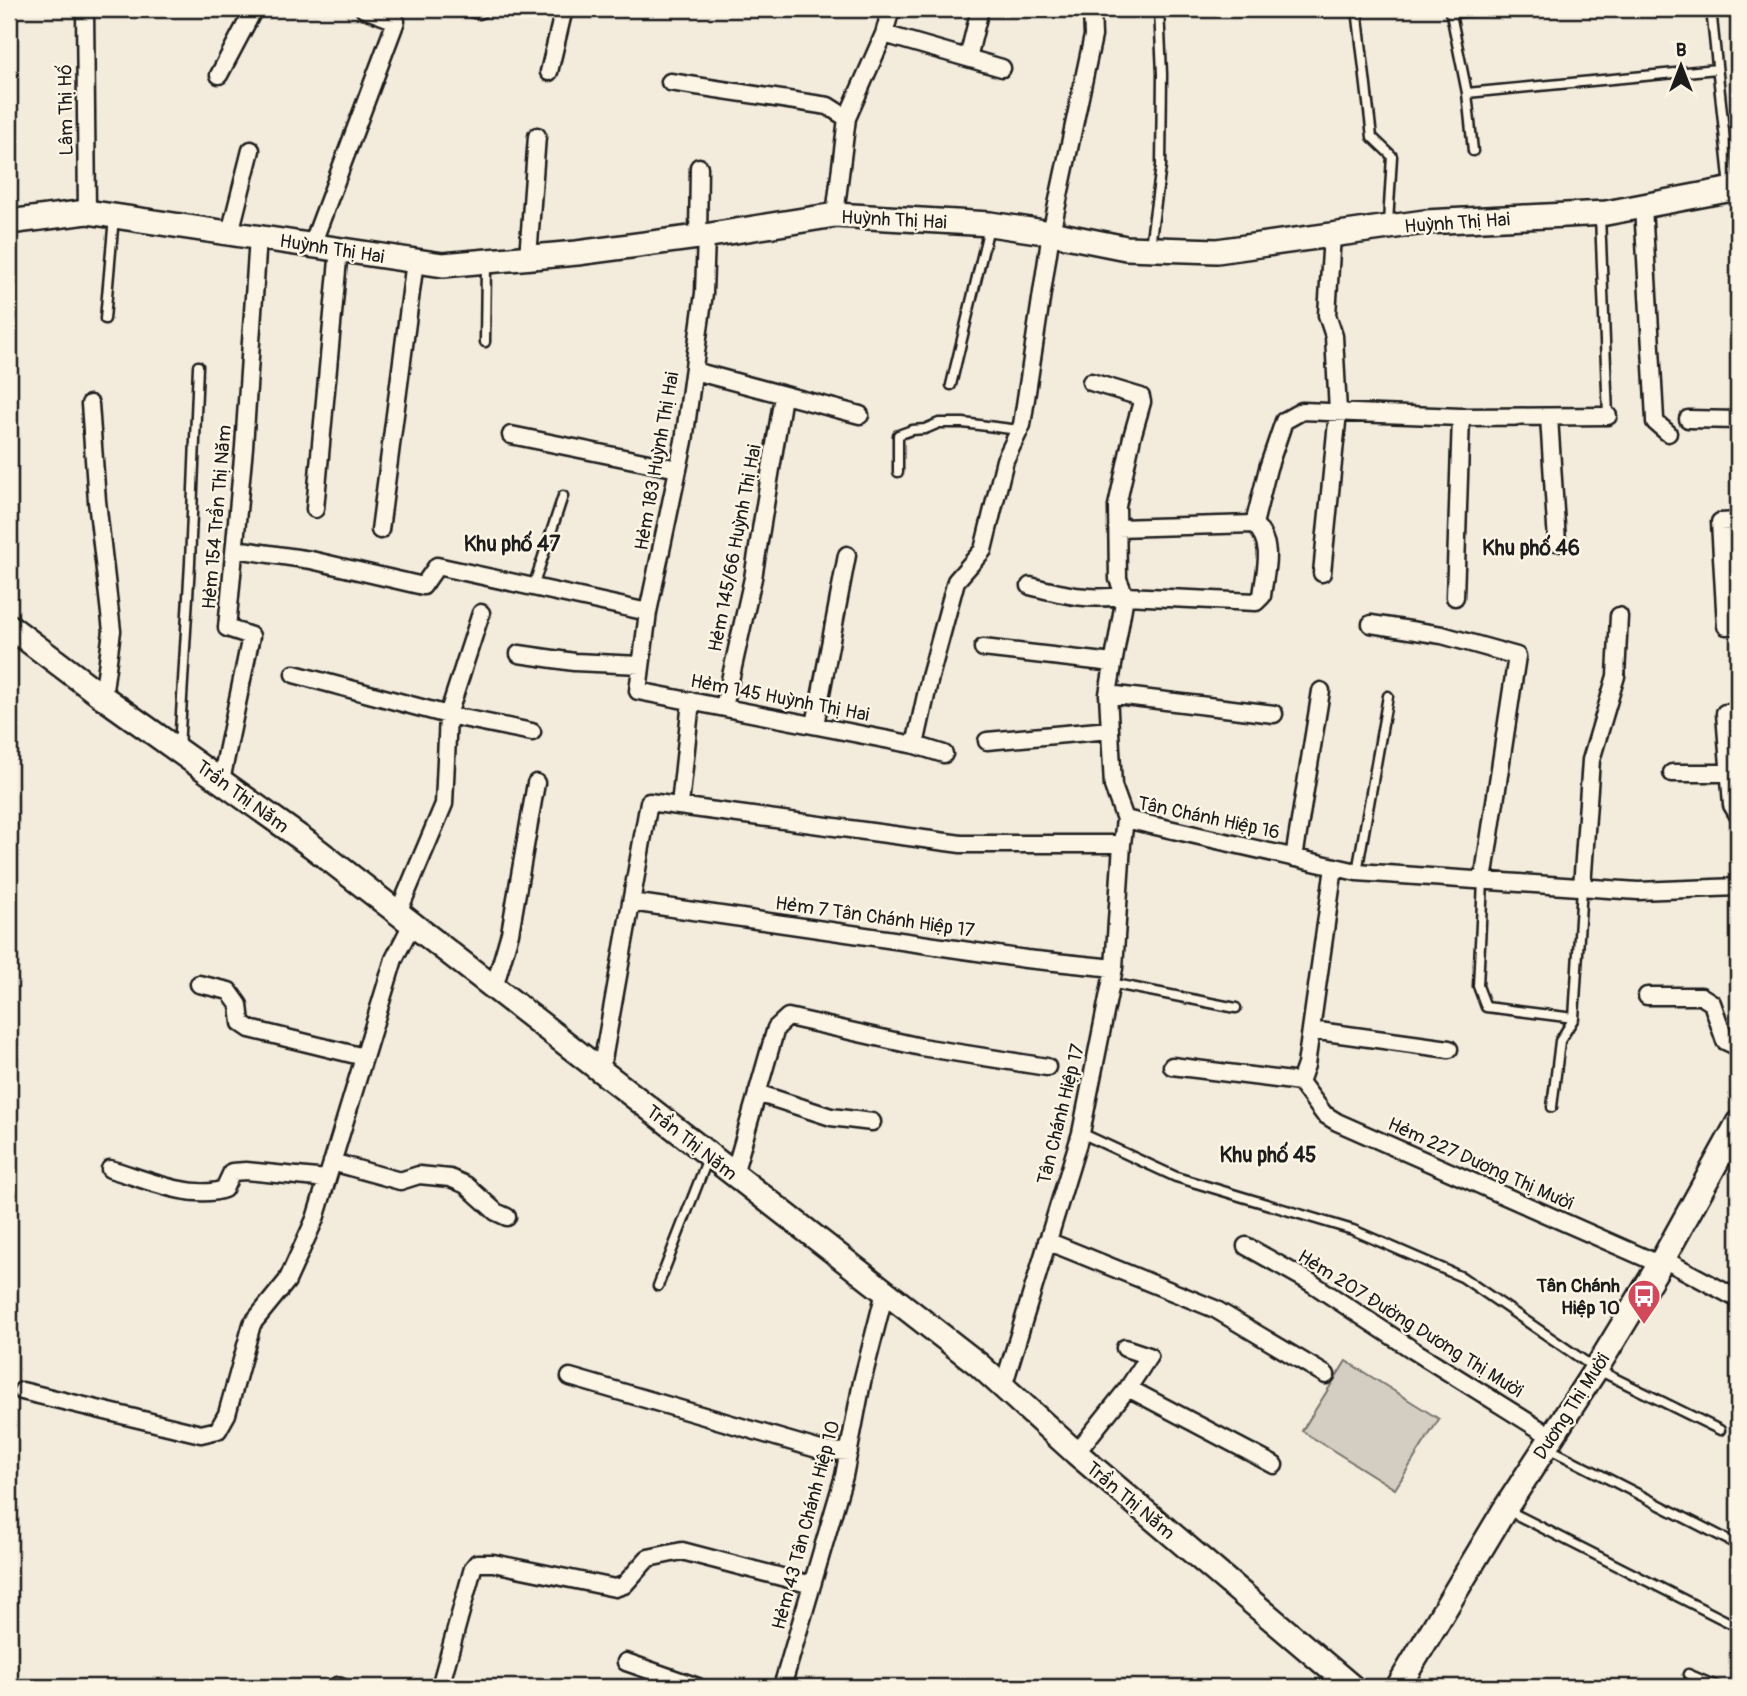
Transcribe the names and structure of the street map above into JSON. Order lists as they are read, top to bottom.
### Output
{
  "streets": {
    "street": [
      "Lâm Thị Hố",
      "Huỳnh Thị Hai",
      "Hẻm 183 Huỳnh Thị Hai",
      "Hẻm 154 Trần Thị Năm",
      "Hẻm 145/66 Huỳnh Thị Hai",
      "Hẻm 145 Huỳnh Thị Hai",
      "Trần Thị Năm",
      "Tân Chánh Hiệp 16",
      "Hẻm 7 Tân Chánh Hiệp 17",
      "Tân Chánh Hiệp 17",
      "Hẻm 227 Dương Thị Mười",
      "Hẻm 207 Đường Dương Thị Mười",
      "Dương Thị Mười",
      "Hẻm 43 Tân Chánh Hiệp 10"
    ]
  },
  "crossings": [
    ["Lâm Thị Hố", "Huỳnh Thị Hai"],
    ["Huỳnh Thị Hai", "Hẻm 183 Huỳnh Thị Hai"],
    ["Huỳnh Thị Hai", "Hẻm 154 Trần Thị Năm"],
    ["Hẻm 183 Huỳnh Thị Hai", "Hẻm 145 Huỳnh Thị Hai"],
    ["Hẻm 154 Trần Thị Năm", "Trần Thị Năm"],
    ["Hẻm 145/66 Huỳnh Thị Hai", "Hẻm 145 Huỳnh Thị Hai"],
    ["Trần Thị Năm", "Tân Chánh Hiệp 17"],
    ["Trần Thị Năm", "Hẻm 43 Tân Chánh Hiệp 10"],
    ["Tân Chánh Hiệp 16", "Tân Chánh Hiệp 17"],
    ["Hẻm 7 Tân Chánh Hiệp 17", "Tân Chánh Hiệp 17"],
    ["Hẻm 227 Dương Thị Mười", "Dương Thị Mười"],
    ["Hẻm 207 Đường Dương Thị Mười", "Dương Thị Mười"]
  ],
  "districts": ["Khu phố 47", "Khu phố 46", "Khu phố 45"],
  "places": {
    "bus stop": ["Tân Chánh Hiệp 10"]
  },
  "north": "top"
}
